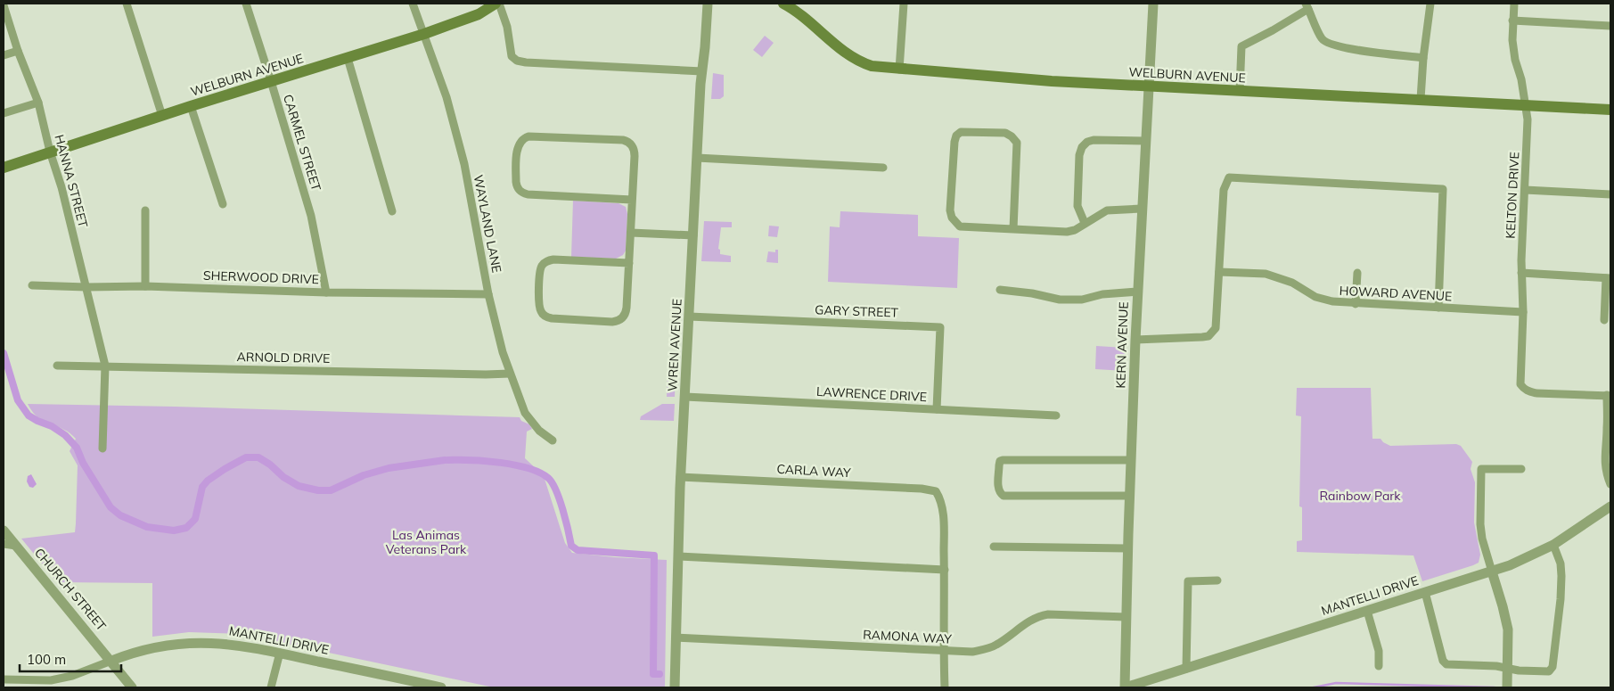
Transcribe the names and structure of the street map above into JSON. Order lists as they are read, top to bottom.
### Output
{
  "streets": {
    "main road": ["WELBURN AVENUE"],
    "street": [
      "CARMEL STREET",
      "HANNA STREET",
      "KELTON DRIVE",
      "WAYLAND LANE",
      "SHERWOOD DRIVE",
      "HOWARD AVENUE",
      "GARY STREET",
      "WREN AVENUE",
      "KERN AVENUE",
      "ARNOLD DRIVE",
      "LAWRENCE DRIVE",
      "CARLA WAY",
      "CHURCH STREET",
      "MANTELLI DRIVE",
      "RAMONA WAY"
    ]
  },
  "crossings": [
    ["WELBURN AVENUE", "CARMEL STREET"],
    ["WELBURN AVENUE", "HANNA STREET"],
    ["WELBURN AVENUE", "KELTON DRIVE"],
    ["WELBURN AVENUE", "WAYLAND LANE"],
    ["WELBURN AVENUE", "KERN AVENUE"],
    ["CARMEL STREET", "SHERWOOD DRIVE"],
    ["HANNA STREET", "SHERWOOD DRIVE"],
    ["HANNA STREET", "ARNOLD DRIVE"],
    ["KELTON DRIVE", "HOWARD AVENUE"],
    ["WAYLAND LANE", "SHERWOOD DRIVE"],
    ["WAYLAND LANE", "ARNOLD DRIVE"],
    ["GARY STREET", "WREN AVENUE"],
    ["GARY STREET", "LAWRENCE DRIVE"],
    ["WREN AVENUE", "LAWRENCE DRIVE"],
    ["WREN AVENUE", "CARLA WAY"],
    ["WREN AVENUE", "RAMONA WAY"],
    ["KERN AVENUE", "MANTELLI DRIVE"],
    ["KERN AVENUE", "RAMONA WAY"],
    ["CHURCH STREET", "MANTELLI DRIVE"]
  ],
  "parks": ["Rainbow Park", "Las Animas Veterans Park"],
  "scale_bar": "100 m"
}
